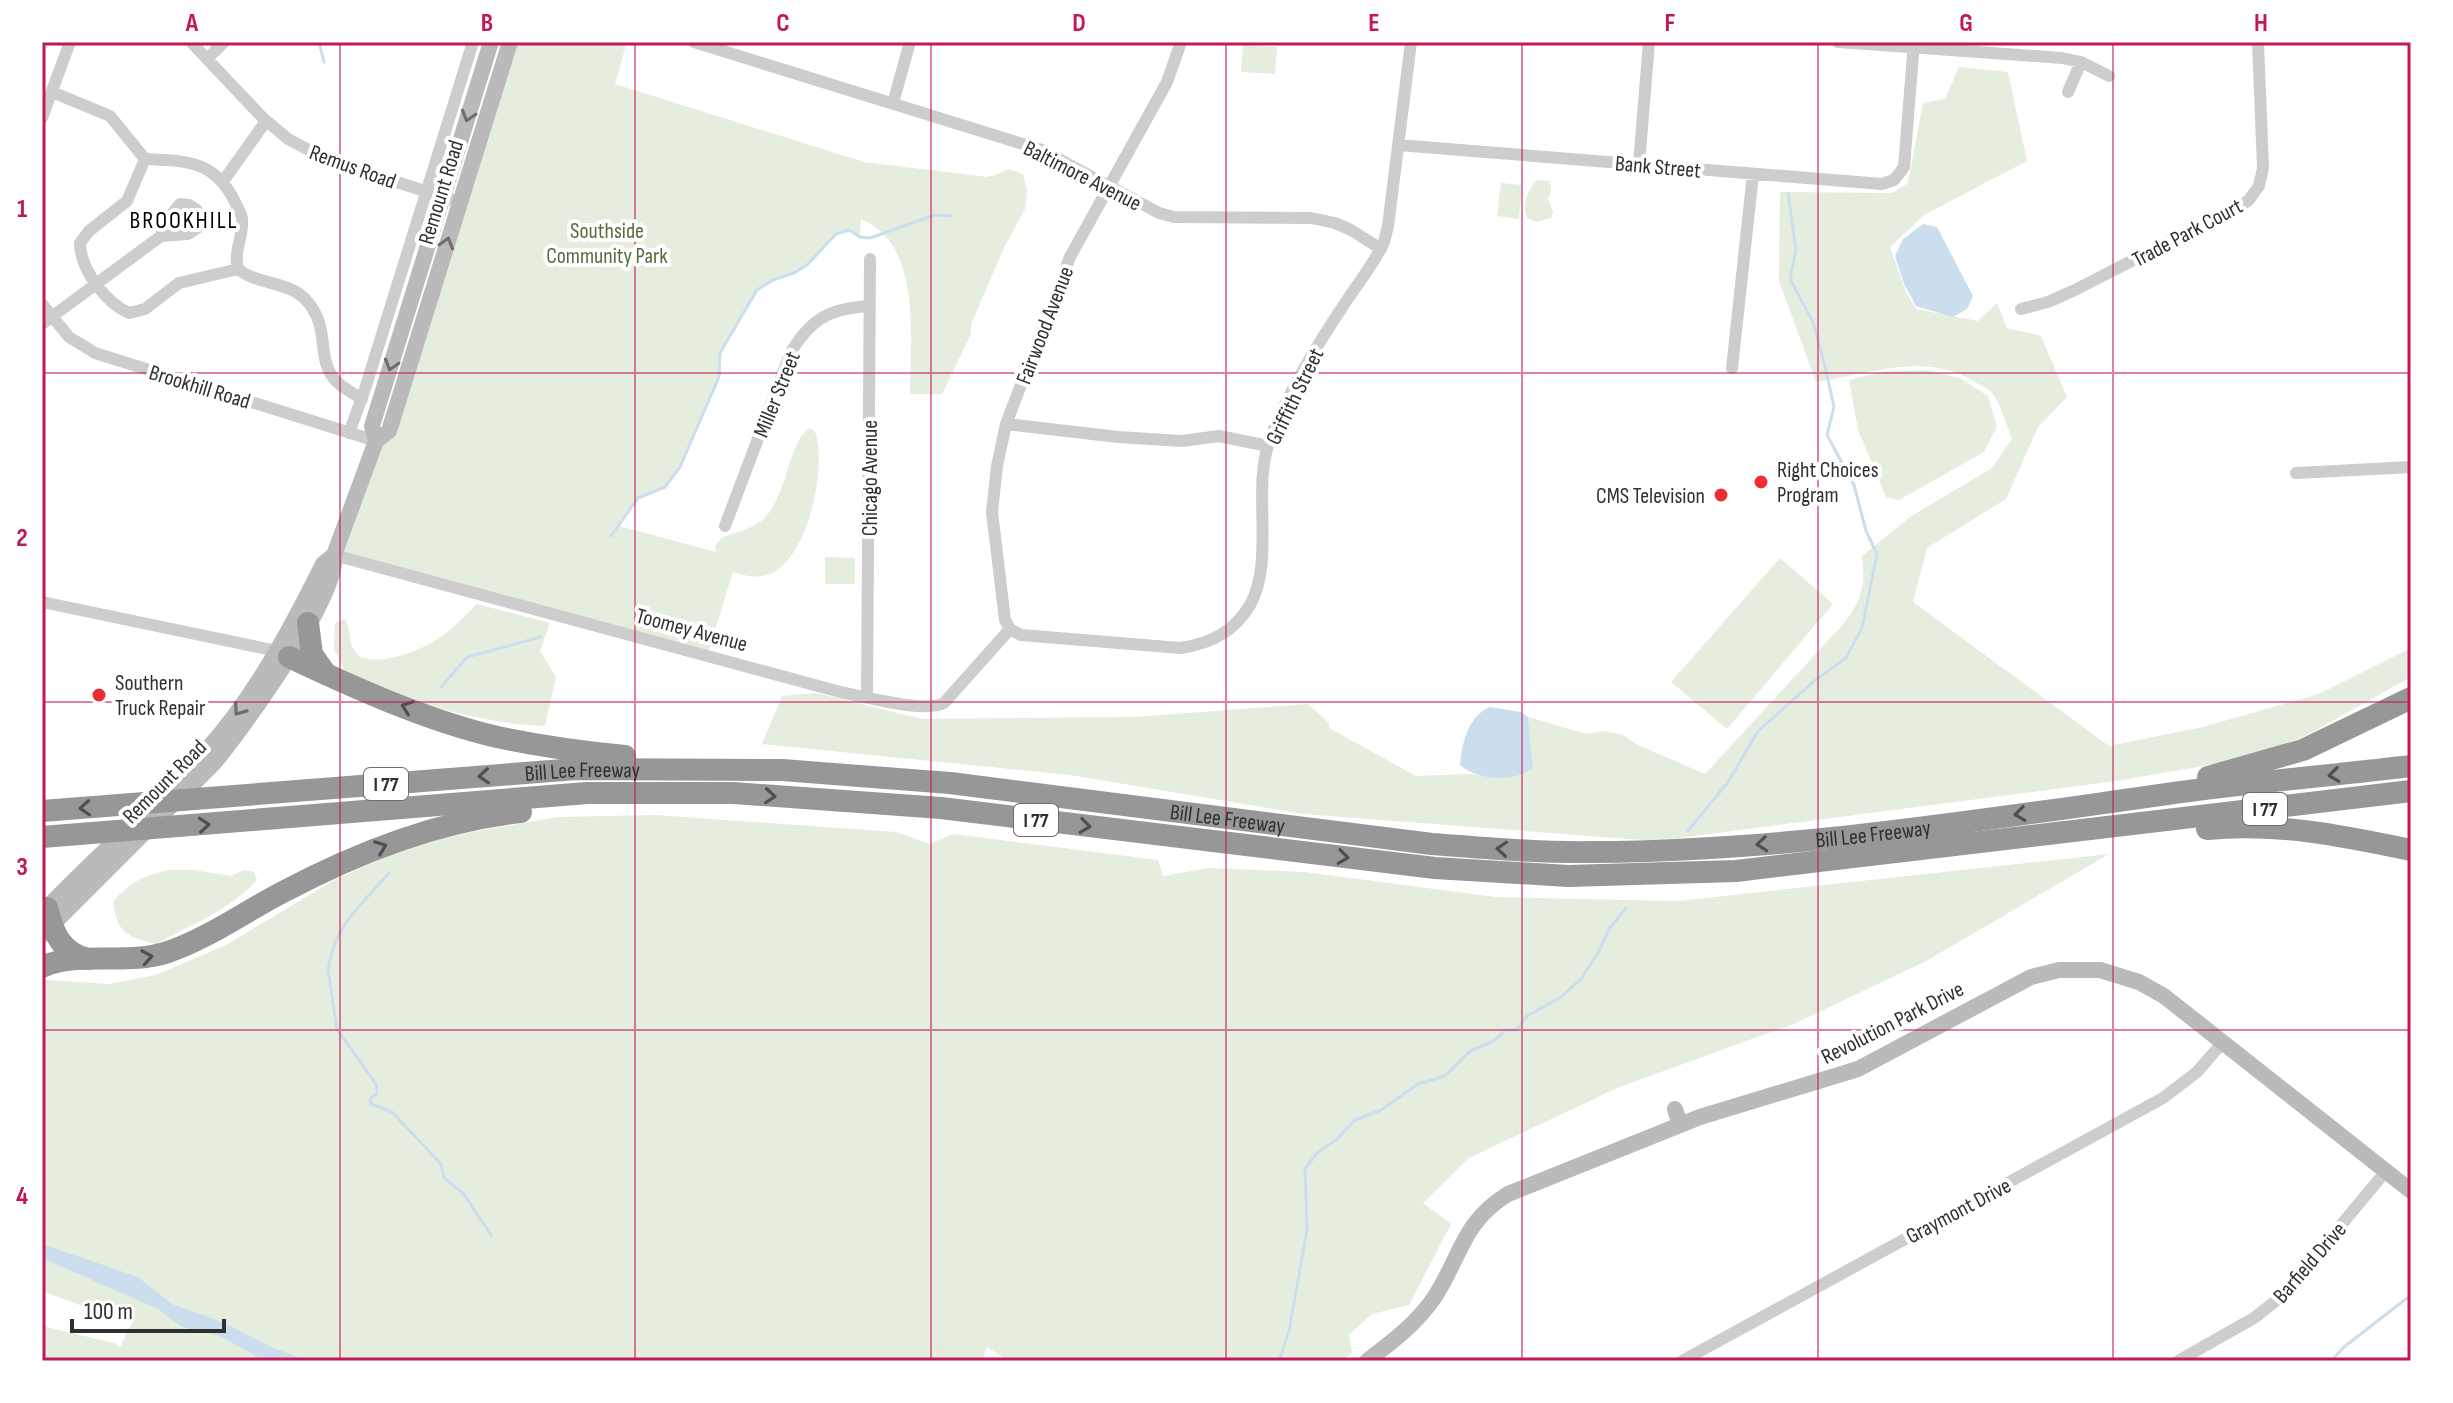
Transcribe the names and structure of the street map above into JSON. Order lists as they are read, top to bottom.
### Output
{
  "streets": {
    "highway": ["Bill Lee Freeway", "I 77"],
    "main road": ["Remount Road", "Revolution Park Drive"],
    "street": [
      "Remus Road",
      "Bank Street",
      "Baltimore Avenue",
      "Trade Park Court",
      "Fairwood Avenue",
      "Brookhill Road",
      "Miller Street",
      "Griffith Street",
      "Chicago Avenue",
      "Toomey Avenue",
      "Graymont Drive",
      "Barfield Drive"
    ]
  },
  "crossings": [
    ["Remus Road", "Remount Road"],
    ["Bank Street", "Griffith Street"],
    ["Baltimore Avenue", "Fairwood Avenue"],
    ["Baltimore Avenue", "Griffith Street"],
    ["Remount Road", "Brookhill Road"],
    ["Remount Road", "Toomey Avenue"],
    ["Fairwood Avenue", "Griffith Street"],
    ["Fairwood Avenue", "Toomey Avenue"],
    ["Miller Street", "Chicago Avenue"],
    ["Griffith Street", "Toomey Avenue"],
    ["Chicago Avenue", "Toomey Avenue"],
    ["Revolution Park Drive", "Graymont Drive"],
    ["Revolution Park Drive", "Barfield Drive"]
  ],
  "districts": ["BROOKHILL"],
  "parks": ["Southside Community Park"],
  "places": ["Right Choices Program", "CMS Television", "Southern Truck Repair"],
  "scale_bar": "100 m",
  "grid": {
    "columns": [
      "A",
      "B",
      "C",
      "D",
      "E",
      "F",
      "G",
      "H"
    ],
    "rows": [
      "1",
      "2",
      "3",
      "4"
    ]
  }
}
